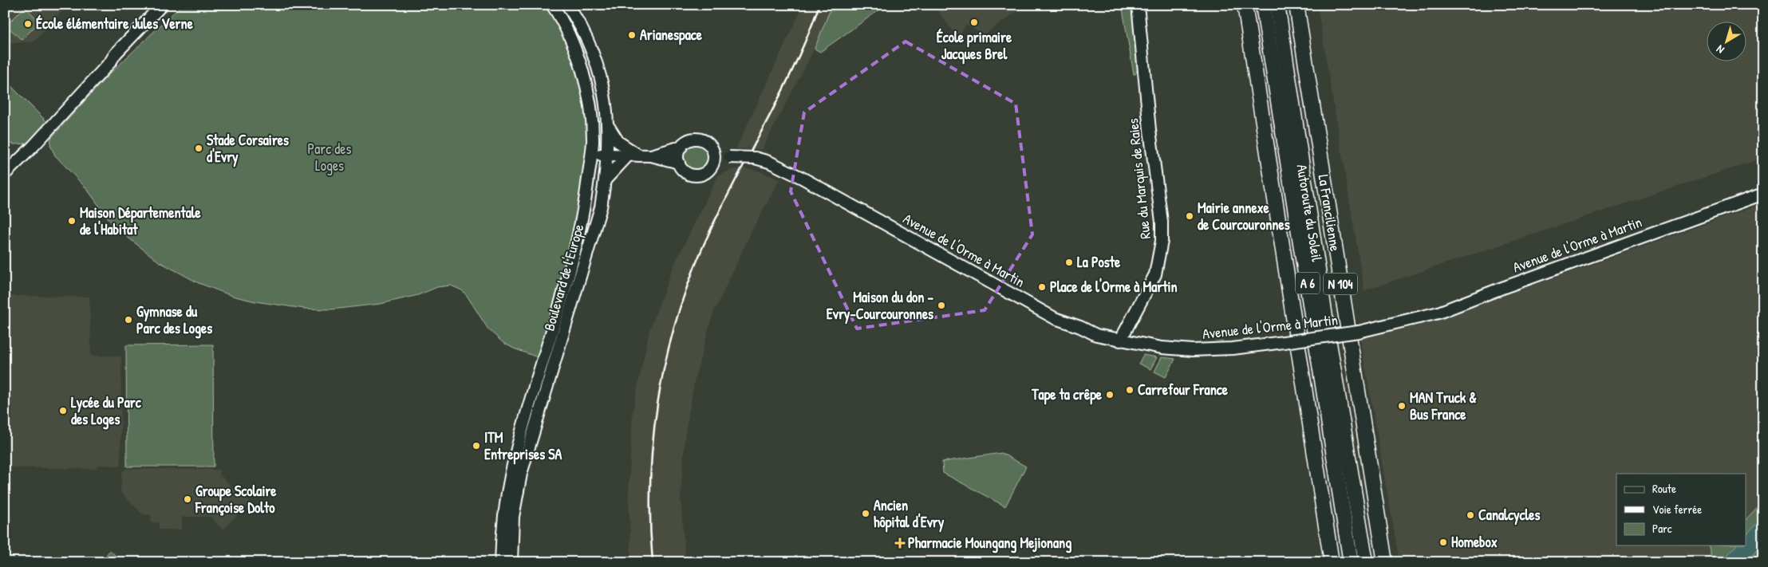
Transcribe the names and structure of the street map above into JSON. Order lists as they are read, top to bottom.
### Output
{
  "streets": {
    "highway": [
      "Autoroute du Soleil",
      "La Francilienne",
      "A 6",
      "N 104"
    ],
    "main road": ["Rue du Marquis de Raies", "Avenue de l'Orme à Martin", "Boulevard de l'Europe"]
  },
  "crossings": [
    ["Rue du Marquis de Raies", "Avenue de l'Orme à Martin"]
  ],
  "parks": ["Parc des Loges"],
  "places": {
    "other": [
      "École primaire Jacques Brel",
      "École élémentaire Jules Verne",
      "Arianespace",
      "Stade Corsaires d'Evry",
      "Mairie annexe de Courcouronnes",
      "Maison Départementale de l'Habitat",
      "La Poste",
      "Place de l'Orme à Martin",
      "Maison du don – Evry-Courcouronnes",
      "Gymnase du Parc des Loges",
      "Carrefour France",
      "Tape ta crêpe",
      "MAN Truck & Bus France",
      "Lycée du Parc des Loges",
      "ITM Entreprises SA",
      "Groupe Scolaire Françoise Dolto",
      "Ancien hôpital d'Evry",
      "Canalcycles",
      "Homebox"
    ],
    "health": ["Pharmacie Moungang Mejionang"]
  },
  "legend": ["Route", "Voie ferrée", "Parc"],
  "north": "bottom left"
}
